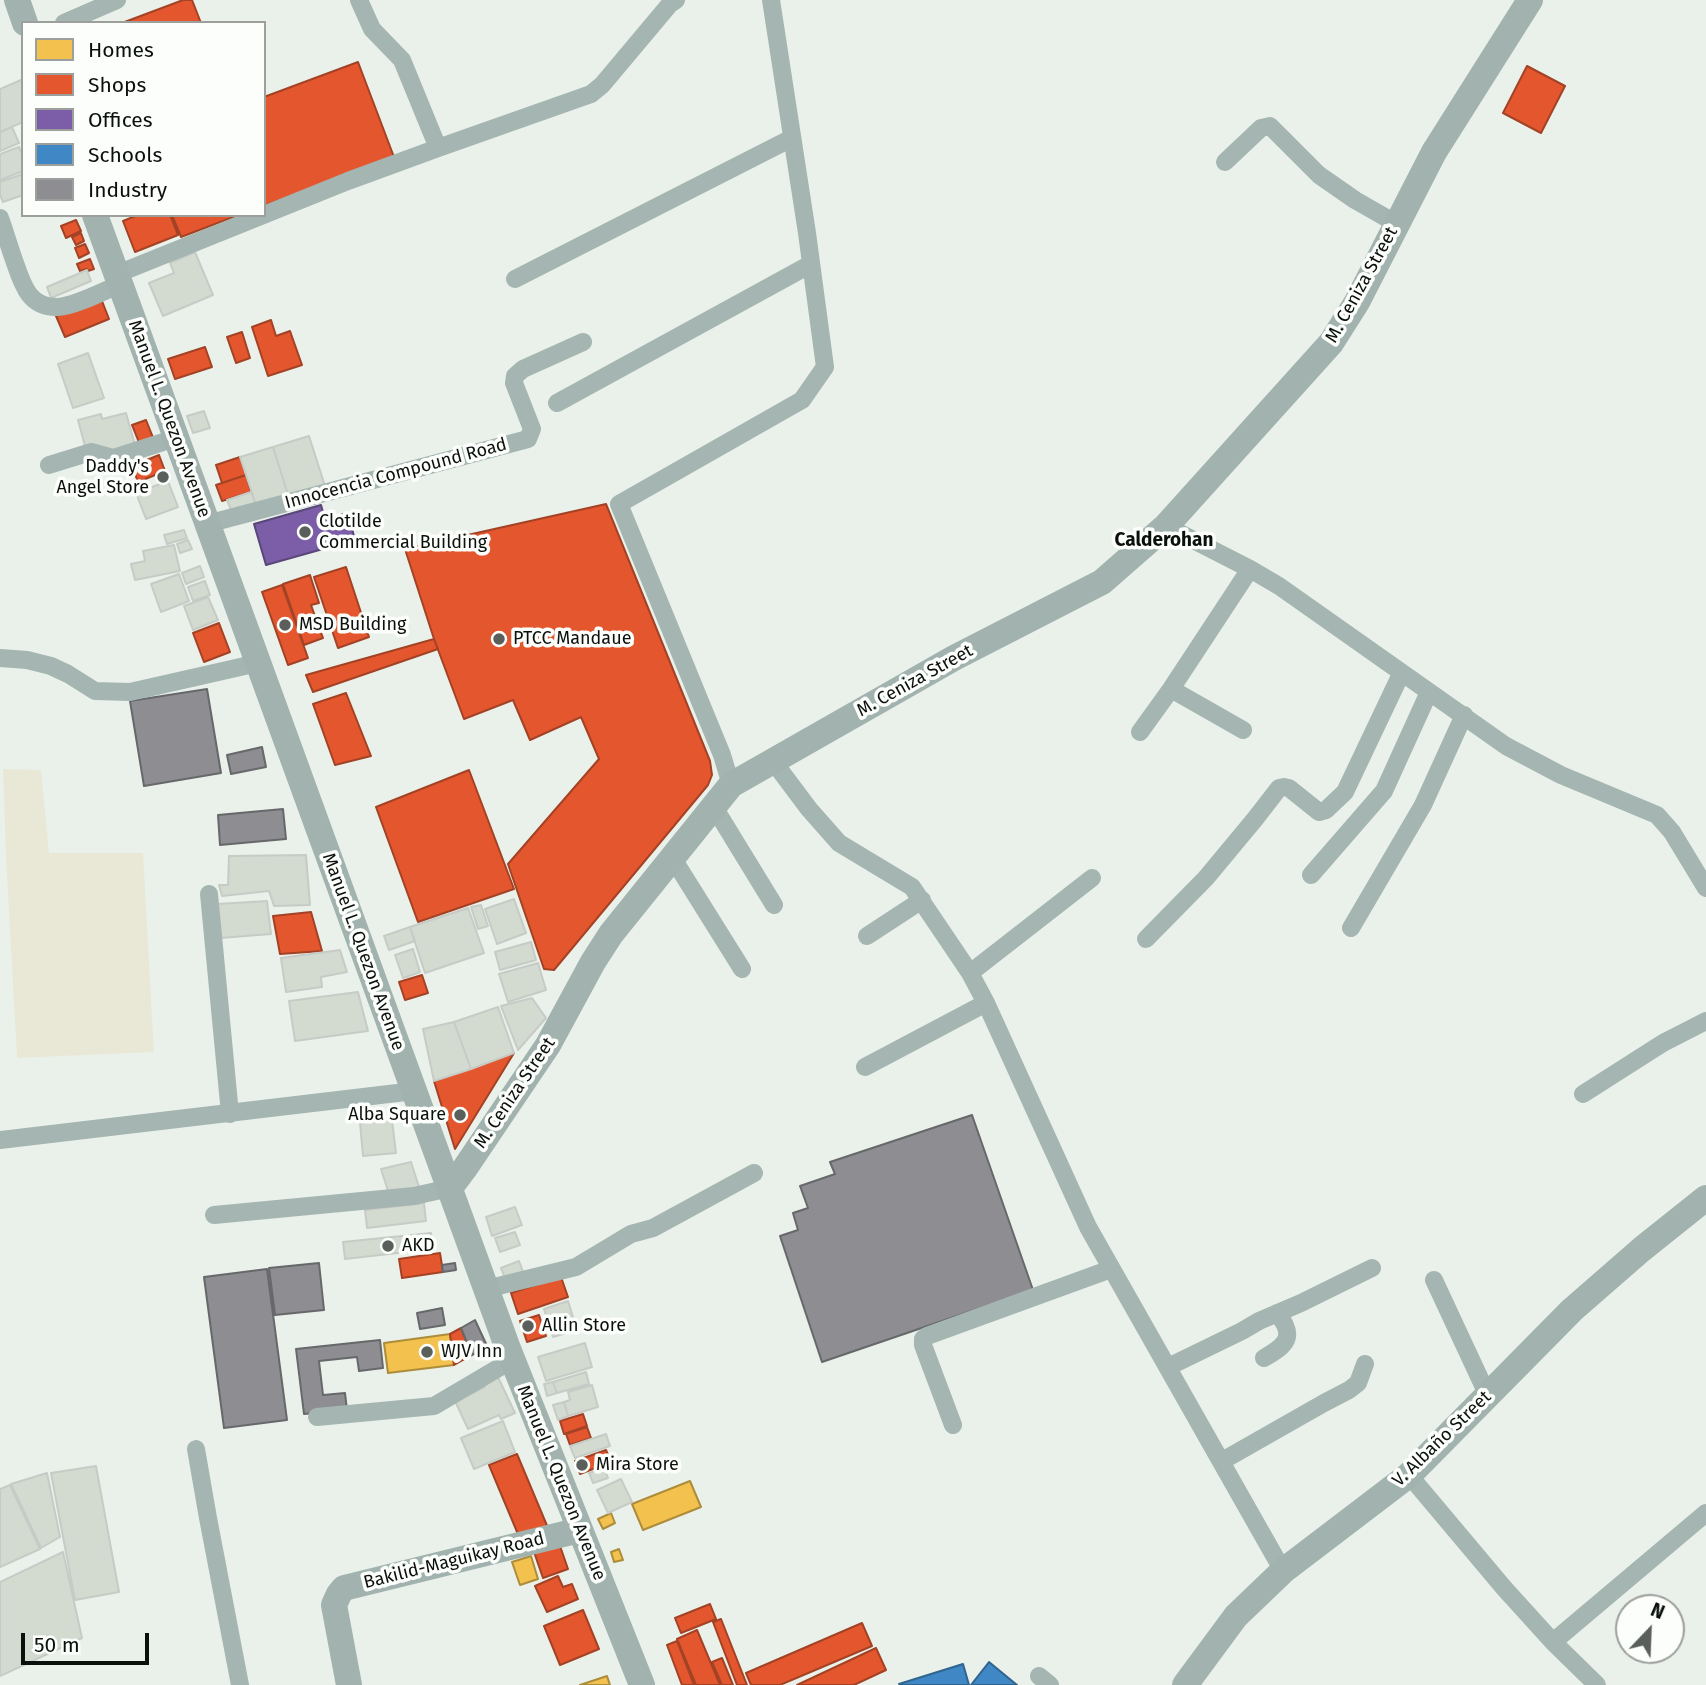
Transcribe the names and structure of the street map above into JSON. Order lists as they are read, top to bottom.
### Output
{
  "streets": {
    "street": [
      "M. Ceniza Street",
      "Manuel L. Quezon Avenue",
      "Innocencia Compound Road",
      "V. Albaño Street",
      "Bakilid-Maguikay Road"
    ]
  },
  "crossings": [
    ["M. Ceniza Street", "Manuel L. Quezon Avenue"],
    ["Manuel L. Quezon Avenue", "Innocencia Compound Road"],
    ["Manuel L. Quezon Avenue", "Bakilid-Maguikay Road"]
  ],
  "districts": ["Calderohan"],
  "places": [
    "Daddy's Angel Store",
    "Clotilde Commercial Building",
    "MSD Building",
    "PTCC Mandaue",
    "Alba Square",
    "AKD",
    "Allin Store",
    "WJV Inn",
    "Mira Store"
  ],
  "legend": [
    "Homes",
    "Shops",
    "Offices",
    "Schools",
    "Industry"
  ],
  "scale_bar": "50 m",
  "north": "top right"
}
